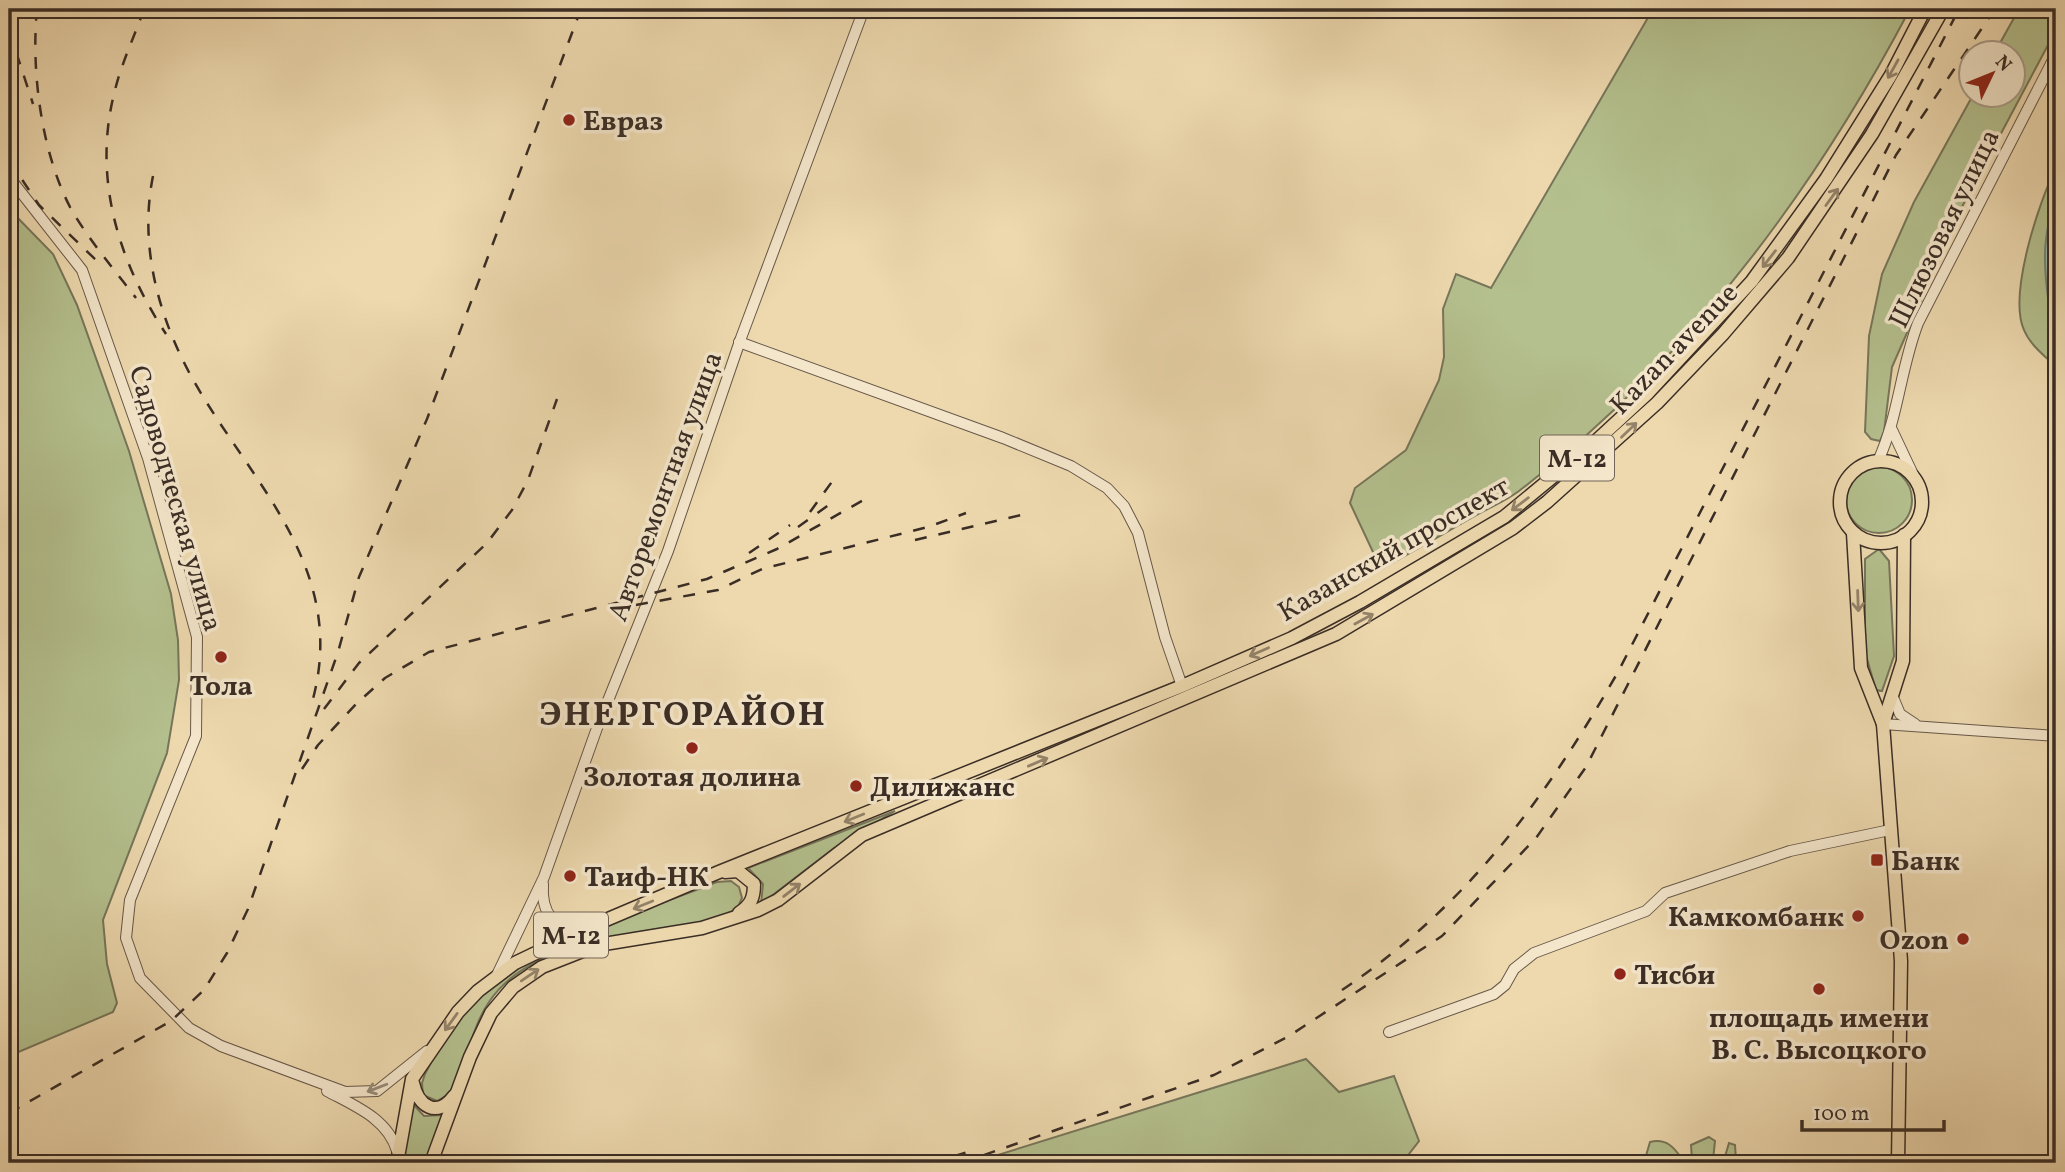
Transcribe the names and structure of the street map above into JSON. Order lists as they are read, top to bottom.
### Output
{
  "streets": {
    "main road": ["Kazan avenue", "М-12", "Казанский проспект"],
    "street": ["Шлюзовая улица", "Авторемонтная улица", "Садоводческая улица"]
  },
  "crossings": [
    ["М-12", "Авторемонтная улица"],
    ["М-12", "Казанский проспект"]
  ],
  "one_way": ["Kazan avenue", "Казанский проспект"],
  "districts": ["ЭНЕРГОРАЙОН"],
  "places": {
    "other": [
      "Евраз",
      "Тола",
      "Золотая долина",
      "Дилижанс",
      "Таиф-НК",
      "Камкомбанк",
      "Ozon",
      "Тисби",
      "площадь имени В. С. Высоцкого"
    ],
    "transit": ["Банк"]
  },
  "scale_bar": "100 m",
  "north": "top right"
}
